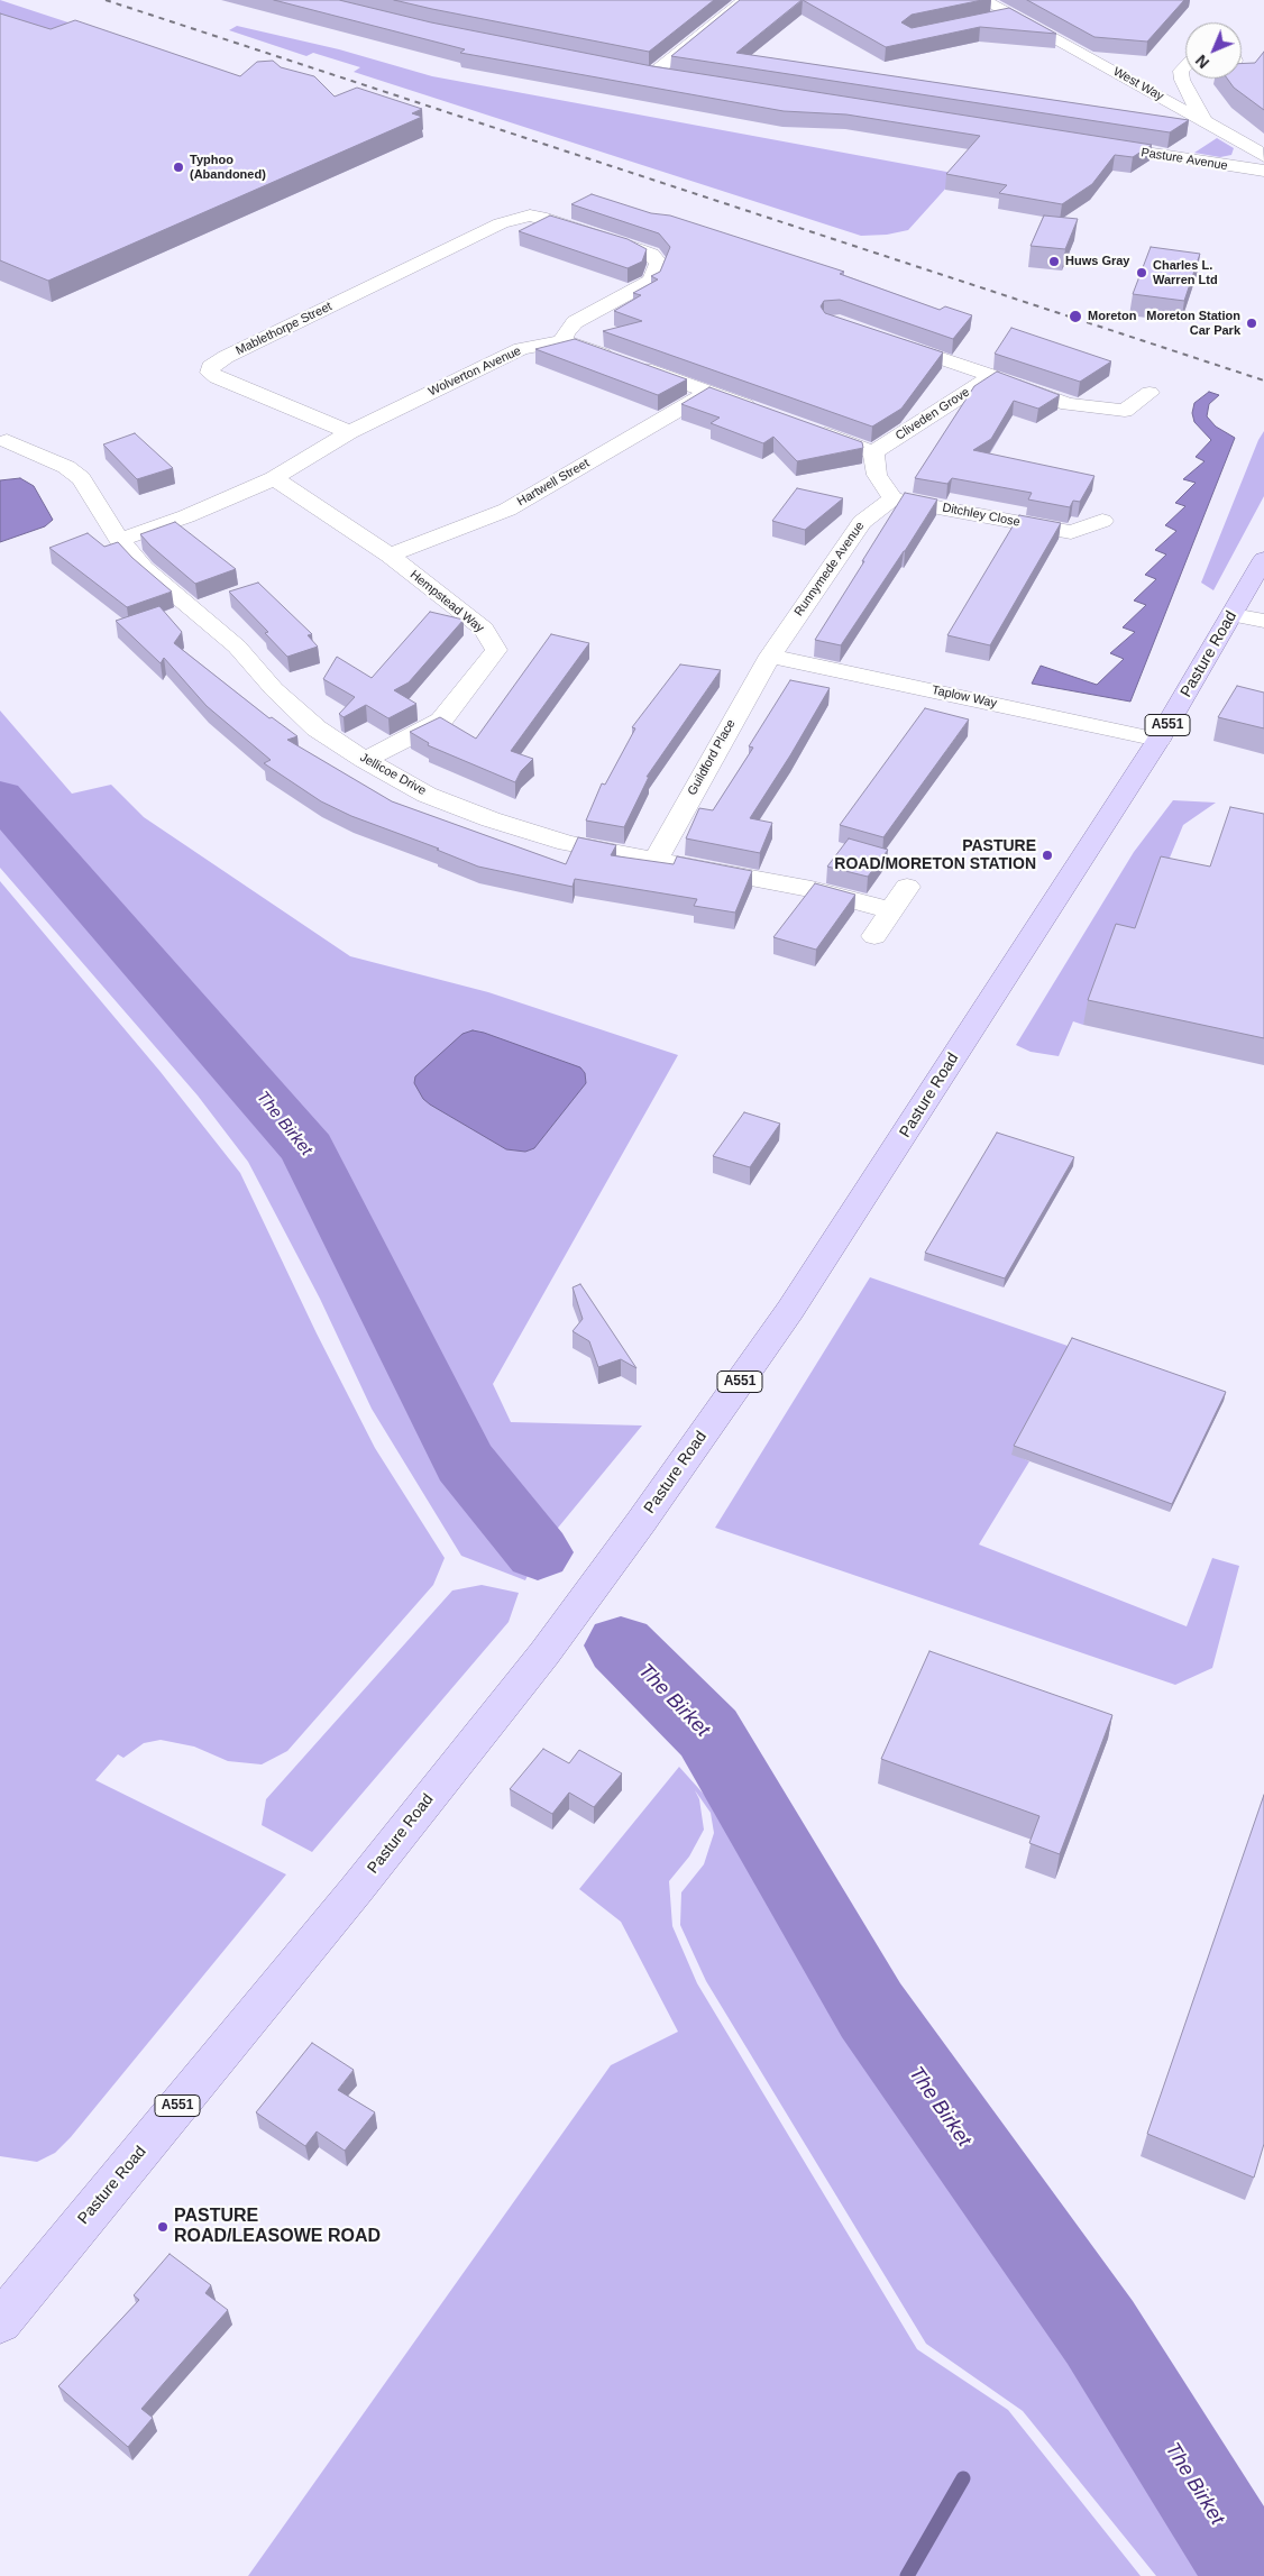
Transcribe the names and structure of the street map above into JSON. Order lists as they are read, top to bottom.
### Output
{
  "streets": {
    "main road": ["Pasture Road", "A551"],
    "street": [
      "West Way",
      "Pasture Avenue",
      "Mablethorpe Street",
      "Wolverton Avenue",
      "Cliveden Grove",
      "Hartwell Street",
      "Ditchley Close",
      "Runnymede Avenue",
      "Hempstead Way",
      "Taplow Way",
      "Guildford Place",
      "Jellicoe Drive"
    ]
  },
  "crossings": [
    ["Mablethorpe Street", "Wolverton Avenue"],
    ["Wolverton Avenue", "Hempstead Way"],
    ["Wolverton Avenue", "Jellicoe Drive"],
    ["Hartwell Street", "Hempstead Way"],
    ["Ditchley Close", "Runnymede Avenue"],
    ["Runnymede Avenue", "Taplow Way"],
    ["Runnymede Avenue", "Guildford Place"],
    ["Hempstead Way", "Jellicoe Drive"],
    ["Pasture Road", "Taplow Way"],
    ["Taplow Way", "Guildford Place"],
    ["Guildford Place", "Jellicoe Drive"]
  ],
  "water": ["The Birket"],
  "places": [
    "Typhoo (Abandoned)",
    "Huws Gray",
    "Charles L. Warren Ltd",
    "Moreton",
    "Moreton Station Car Park",
    "PASTURE ROAD/MORETON STATION",
    "PASTURE ROAD/LEASOWE ROAD"
  ],
  "north": "bottom left"
}
